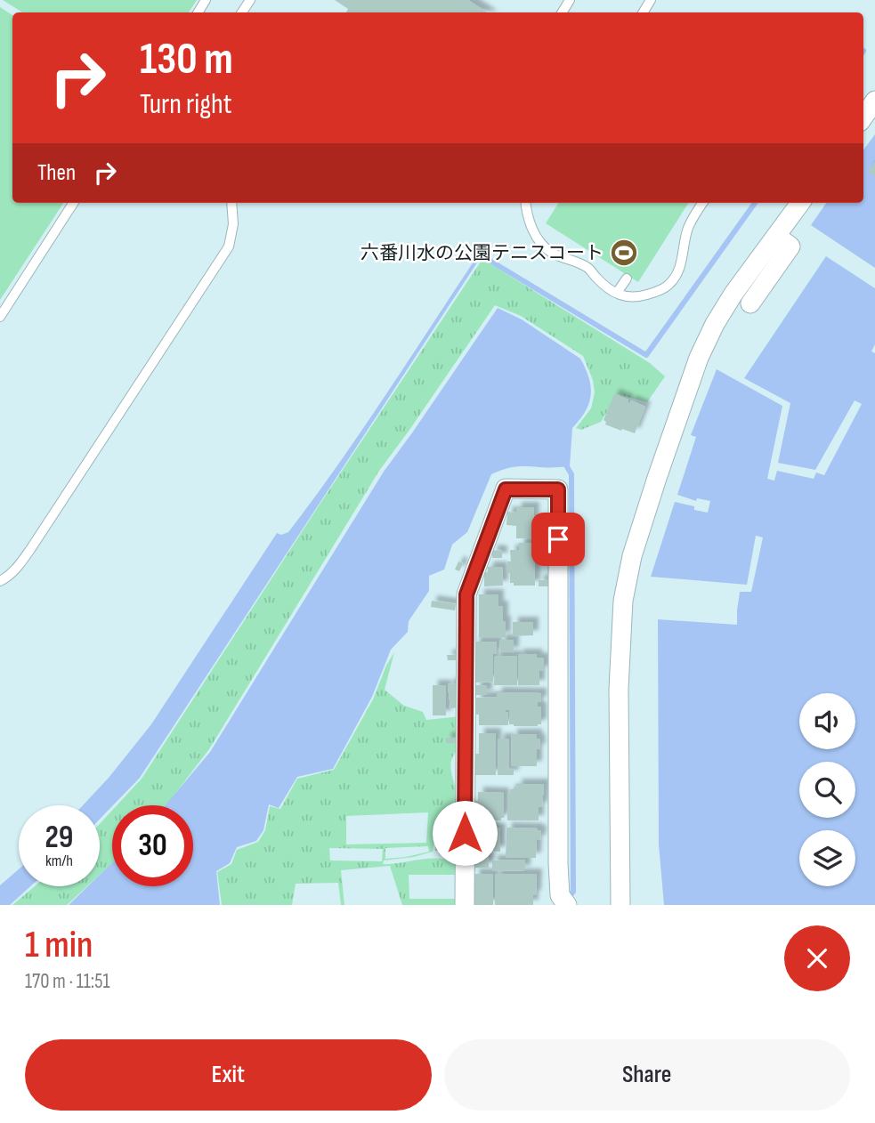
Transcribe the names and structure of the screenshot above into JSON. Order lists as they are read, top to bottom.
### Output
{
  "places": {
    "sports": ["六番川水の公園テニスコート"]
  },
  "page": {
    "turn": ["130 m", "Turn right"],
    "then": "Then",
    "speed": "29 km/h",
    "limit": "30",
    "heading": ["1 min", "170 m · 11:51"],
    "buttons": ["Exit", "Share"]
  }
}
